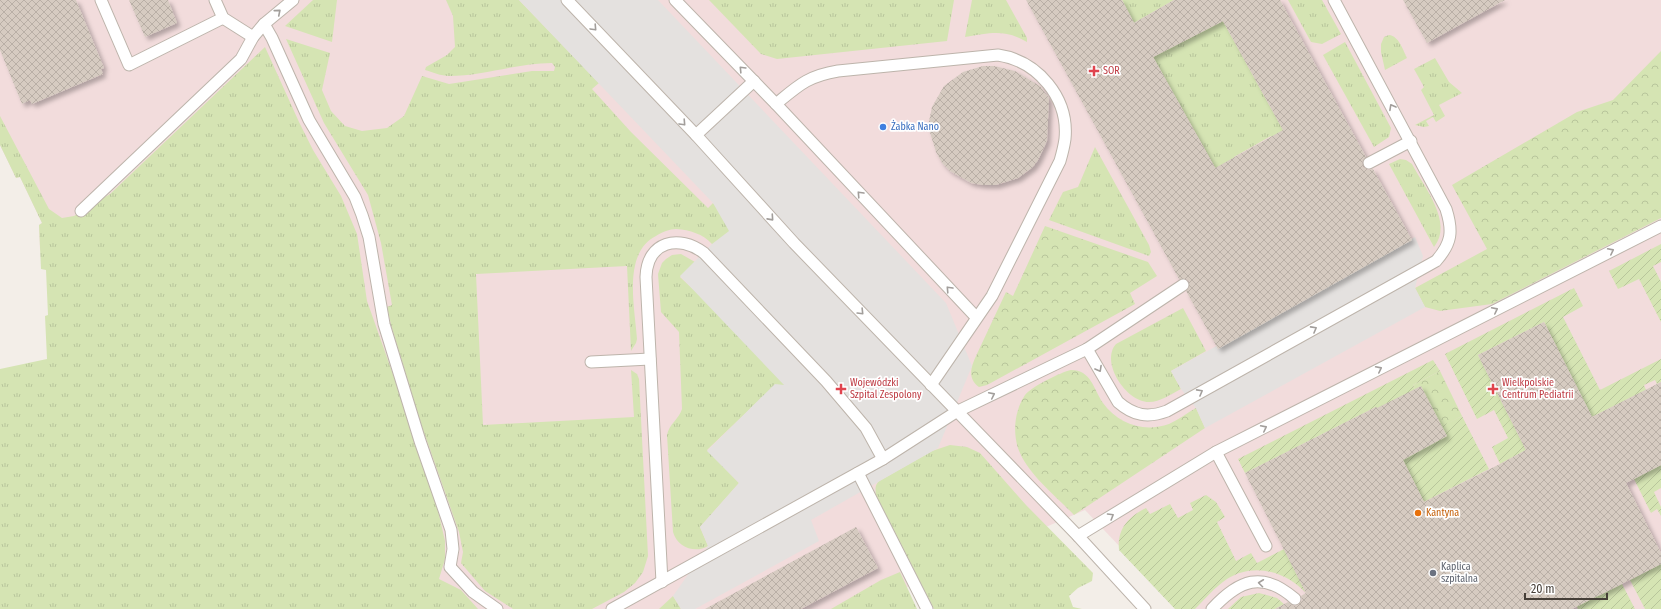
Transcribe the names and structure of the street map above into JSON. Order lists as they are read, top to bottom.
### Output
{
  "places": {
    "health": ["SOR", "Wojewódzki Szpital Zespolony", "Wielkpolskie Centrum Pediatrii"],
    "other": ["Żabka Nano", "Kantyna", "Kaplica szpitalna"]
  },
  "scale_bar": "20 m"
}
